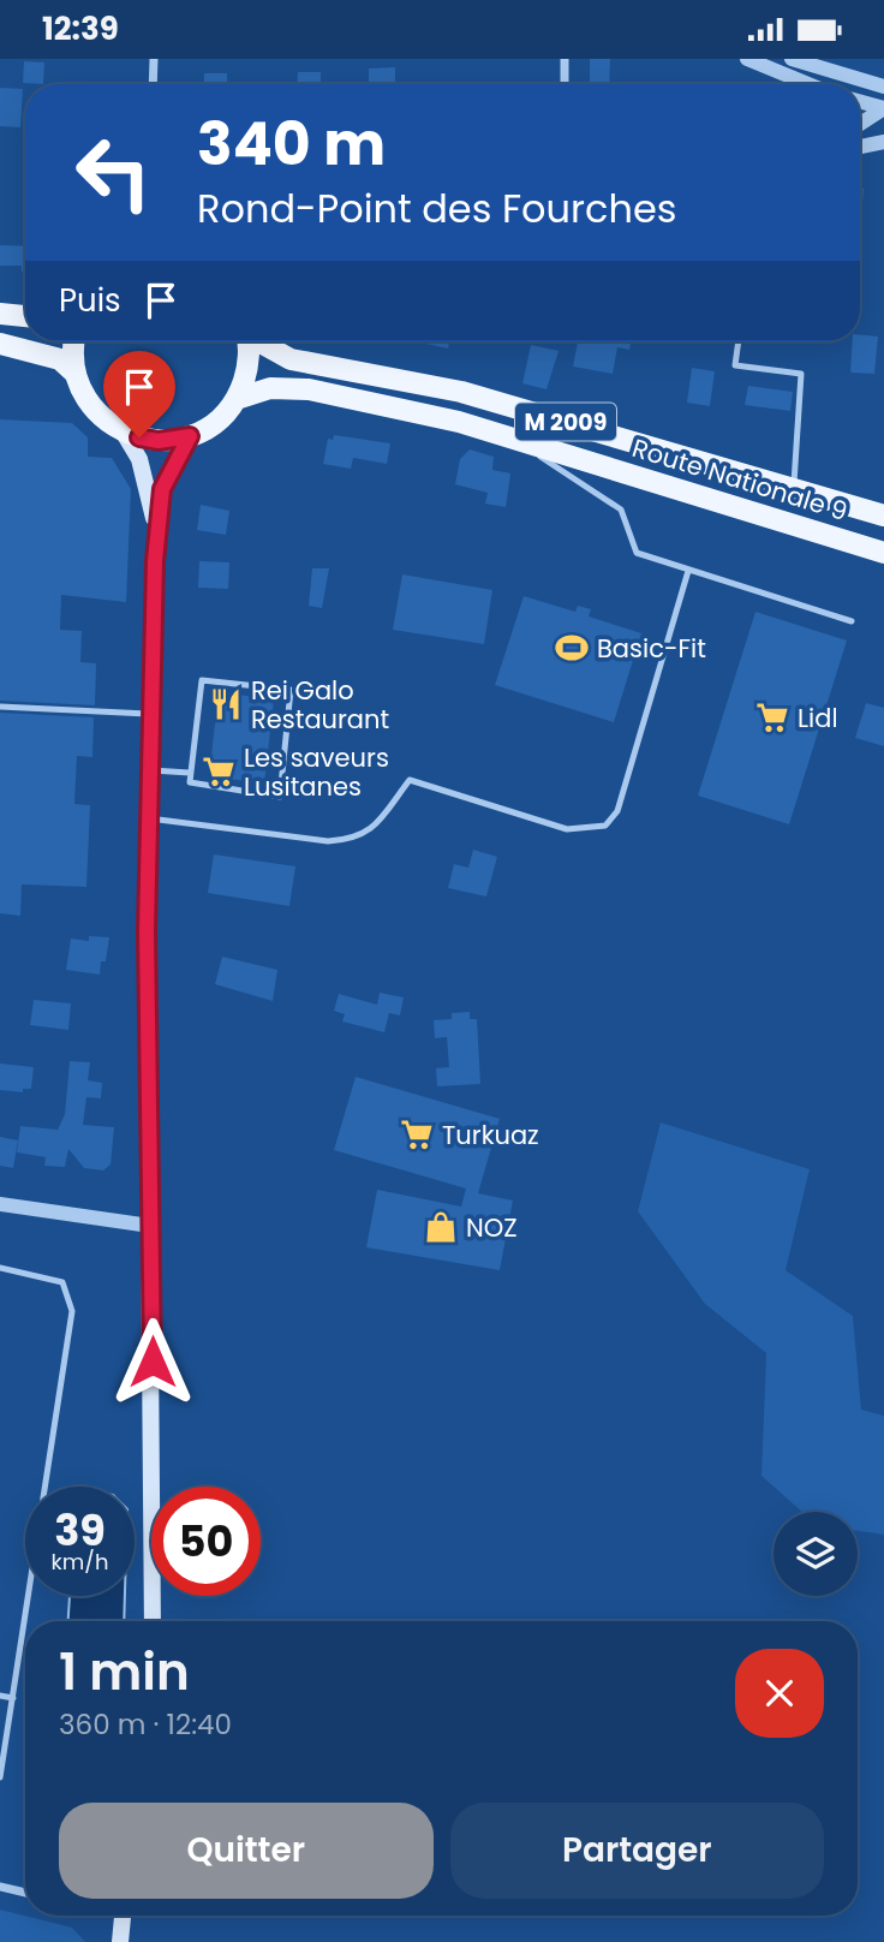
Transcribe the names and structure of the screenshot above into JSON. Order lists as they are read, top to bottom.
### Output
{
  "streets": {
    "main road": ["M 2009", "Route Nationale 9"]
  },
  "places": {
    "sports": ["Basic-Fit"],
    "restaurant": ["Rei Galo Restaurant"],
    "supermarket": ["Lidl", "Les saveurs Lusitanes", "Turkuaz"],
    "shop": ["NOZ"]
  },
  "page": {
    "status": "12:39",
    "turn": ["340 m", "Rond-Point des Fourches"],
    "then": "Puis",
    "speed": "39 km/h",
    "limit": "50",
    "heading": ["1 min", "360 m · 12:40"],
    "buttons": ["Quitter", "Partager"]
  }
}
